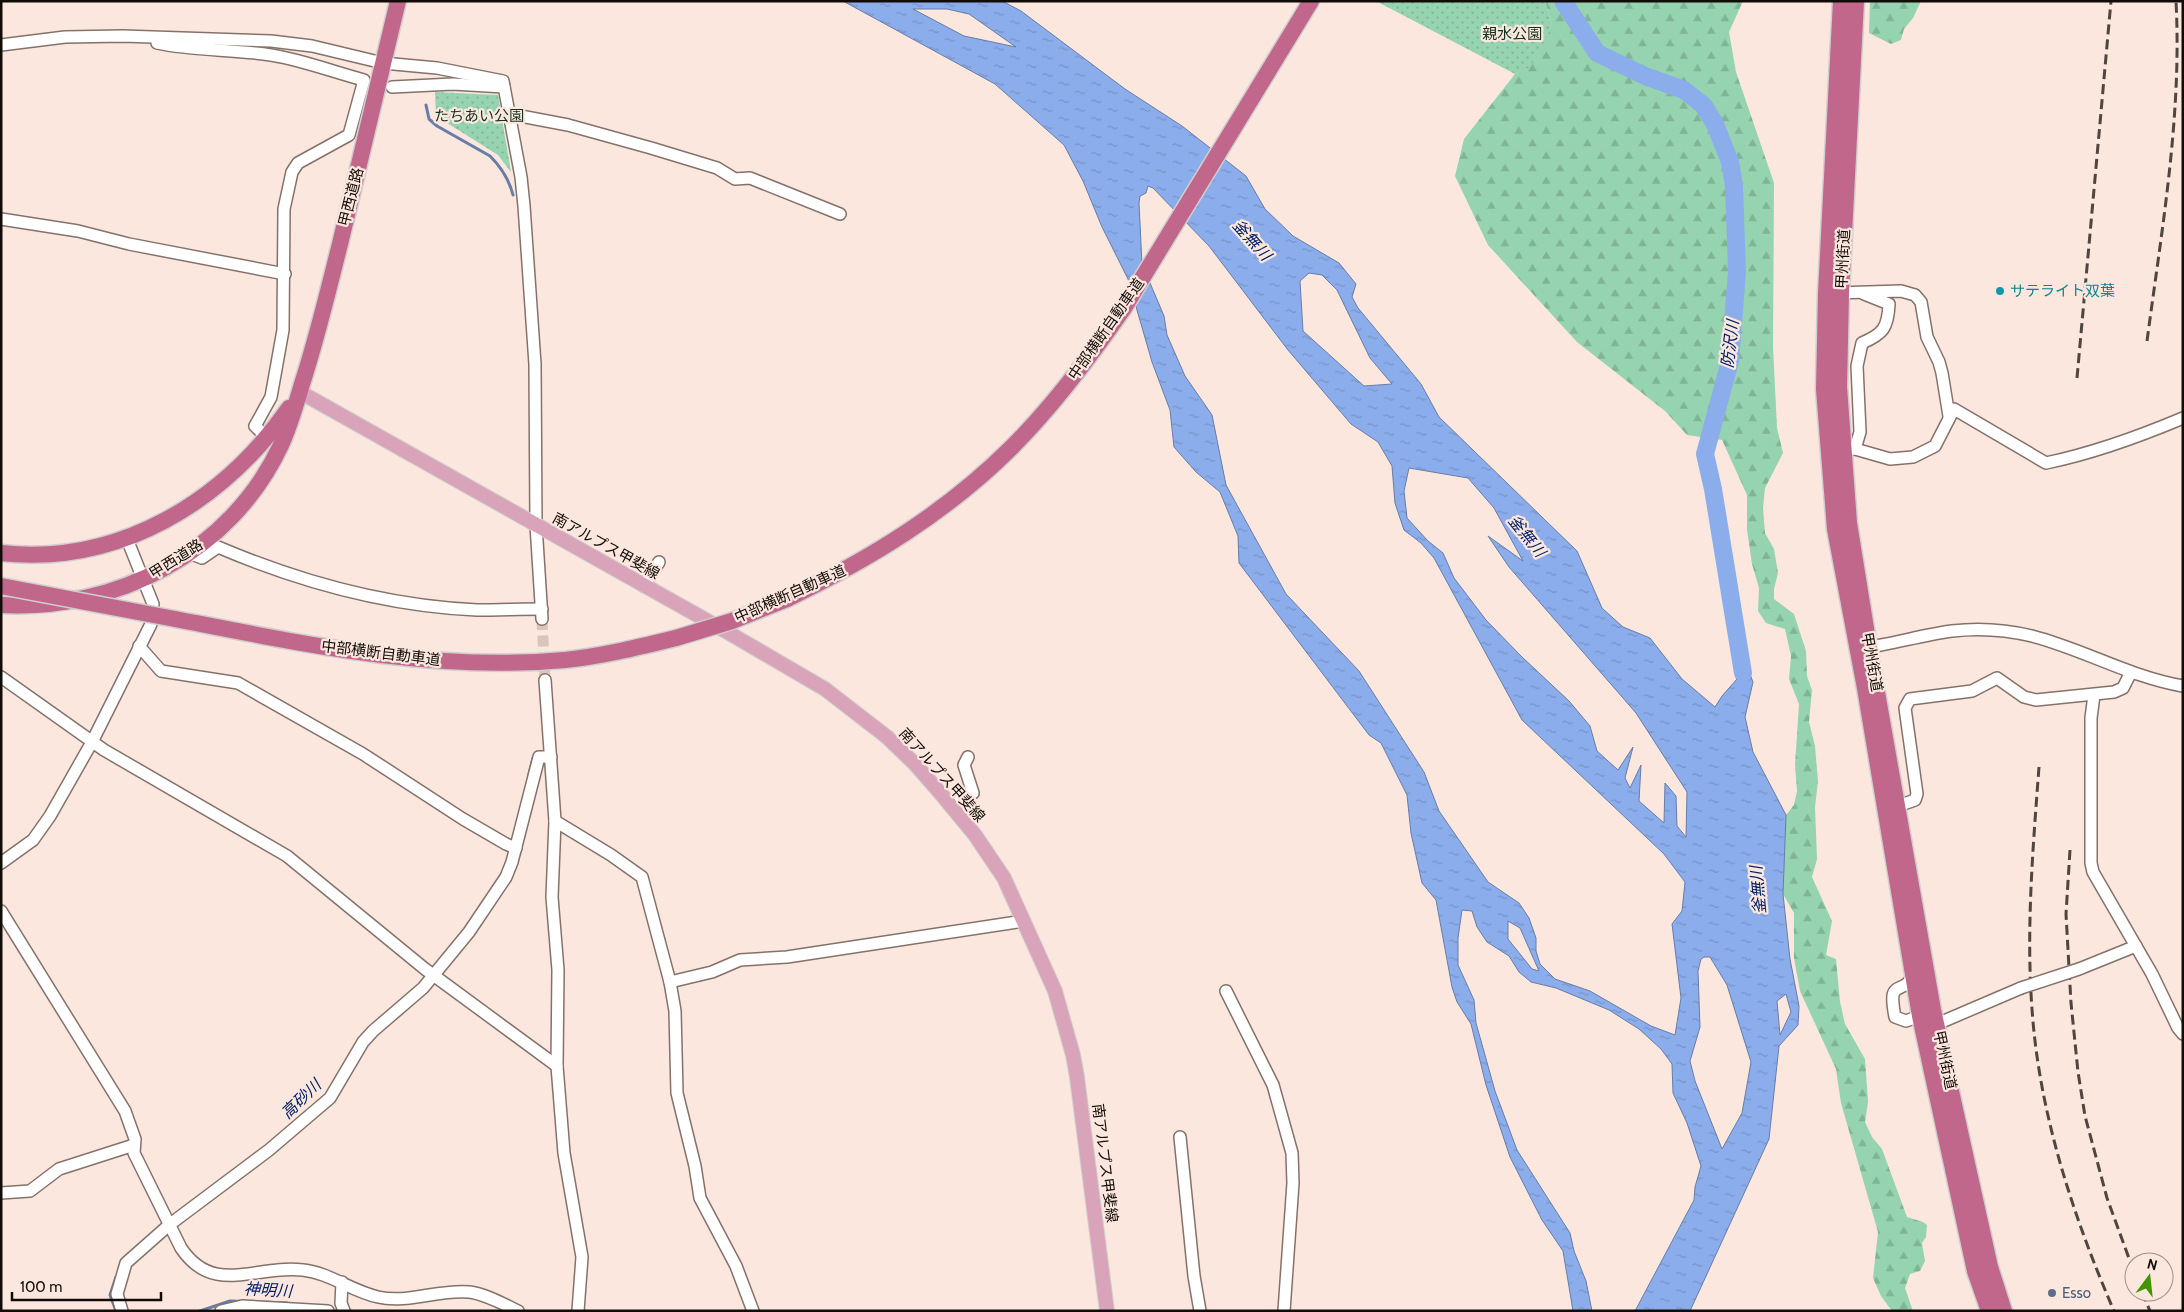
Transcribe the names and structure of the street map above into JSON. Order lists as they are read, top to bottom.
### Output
{
  "streets": {
    "highway": ["甲西道路", "甲州街道", "中部横断自動車道"],
    "main road": ["南アルプス甲斐線"]
  },
  "crossings": [
    ["甲西道路", "南アルプス甲斐線"]
  ],
  "water": [
    "釜無川",
    "防沢川",
    "高砂川",
    "神明川"
  ],
  "parks": ["親水公園", "たちあい公園"],
  "places": ["サテライト双葉", "Esso"],
  "scale_bar": "100 m",
  "north": "top"
}
